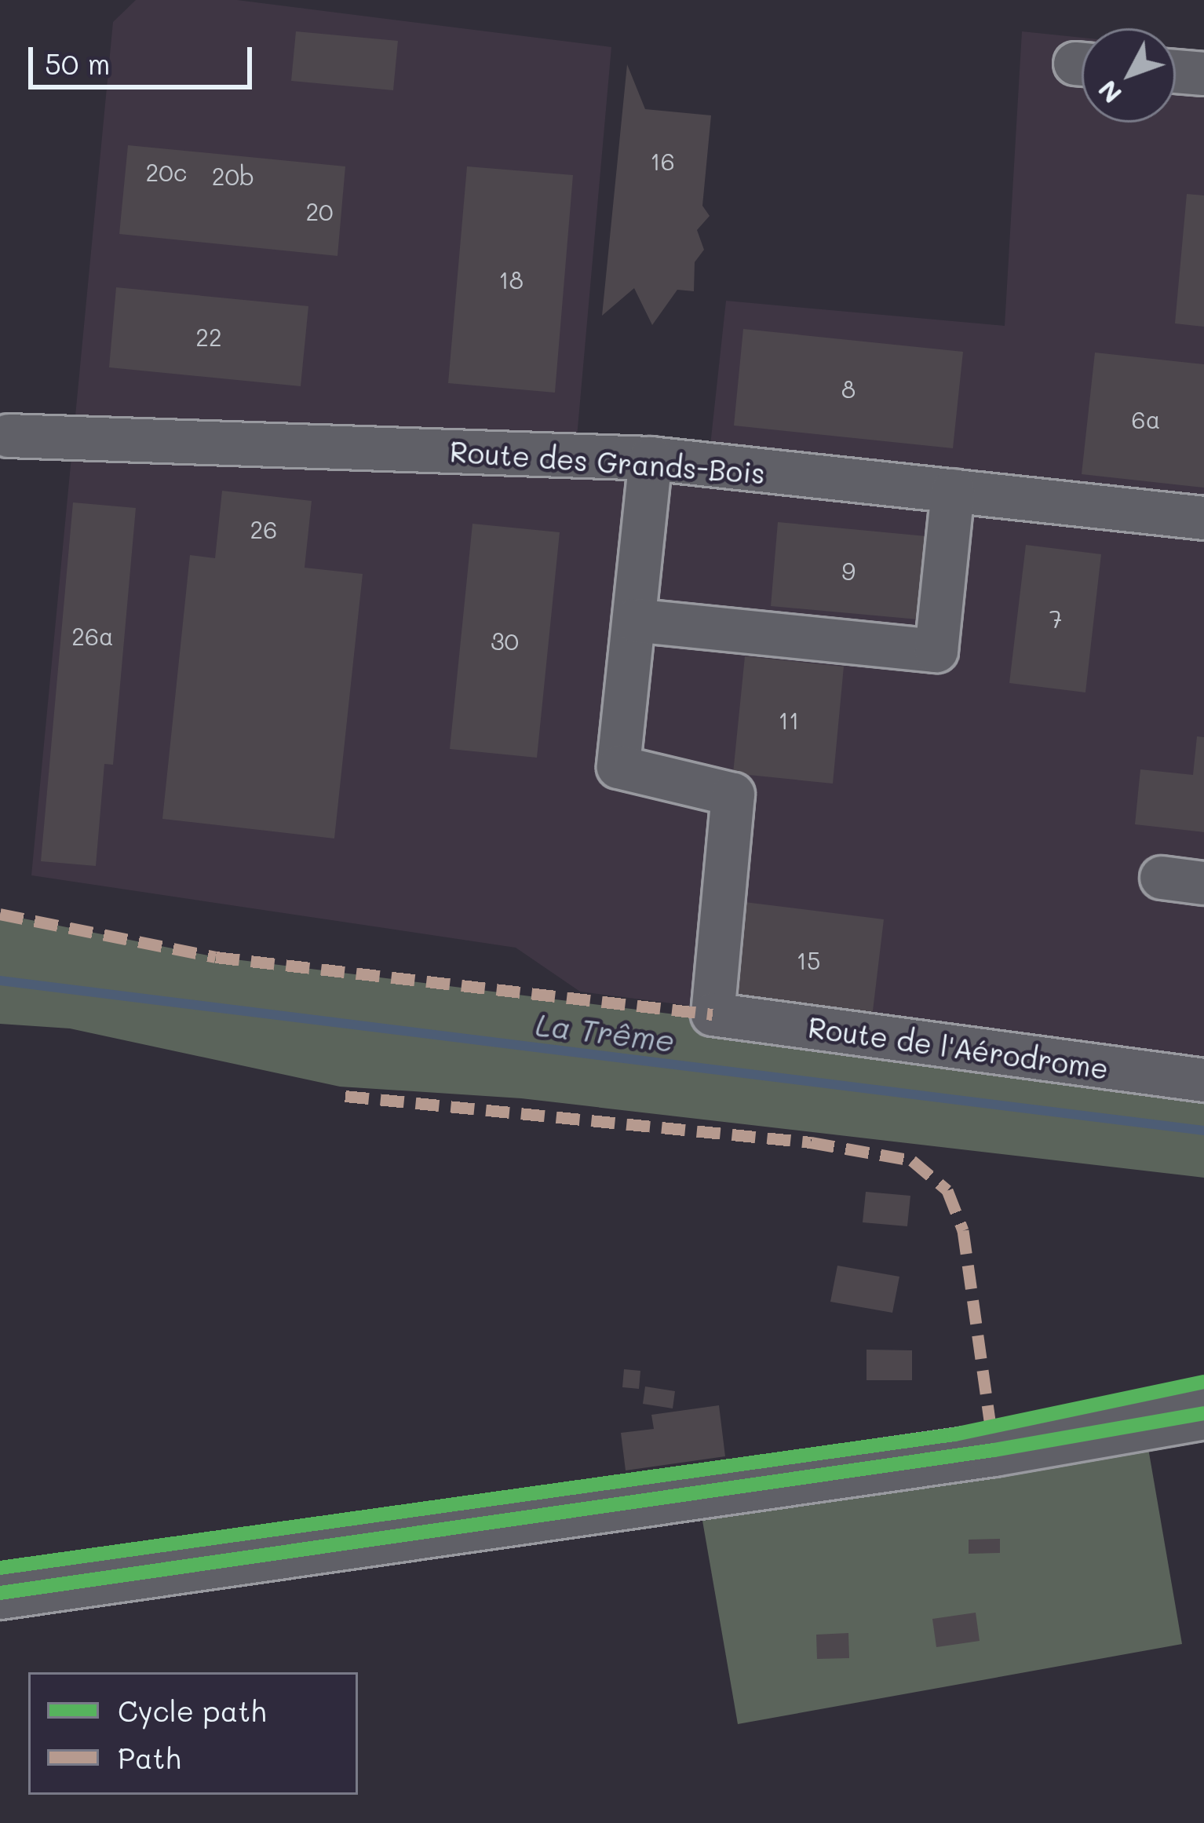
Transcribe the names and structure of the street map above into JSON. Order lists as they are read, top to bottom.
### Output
{
  "streets": {
    "street": ["Route des Grands-Bois", "Route de l'Aérodrome"]
  },
  "water": ["La Trême"],
  "house_numbers": [
    "16",
    "20c",
    "20b",
    "20",
    "18",
    "22",
    "8",
    "6a",
    "26",
    "9",
    "7",
    "26a",
    "30",
    "11",
    "15"
  ],
  "legend": ["Cycle path", "Path"],
  "scale_bar": "50 m",
  "north": "bottom left"
}
